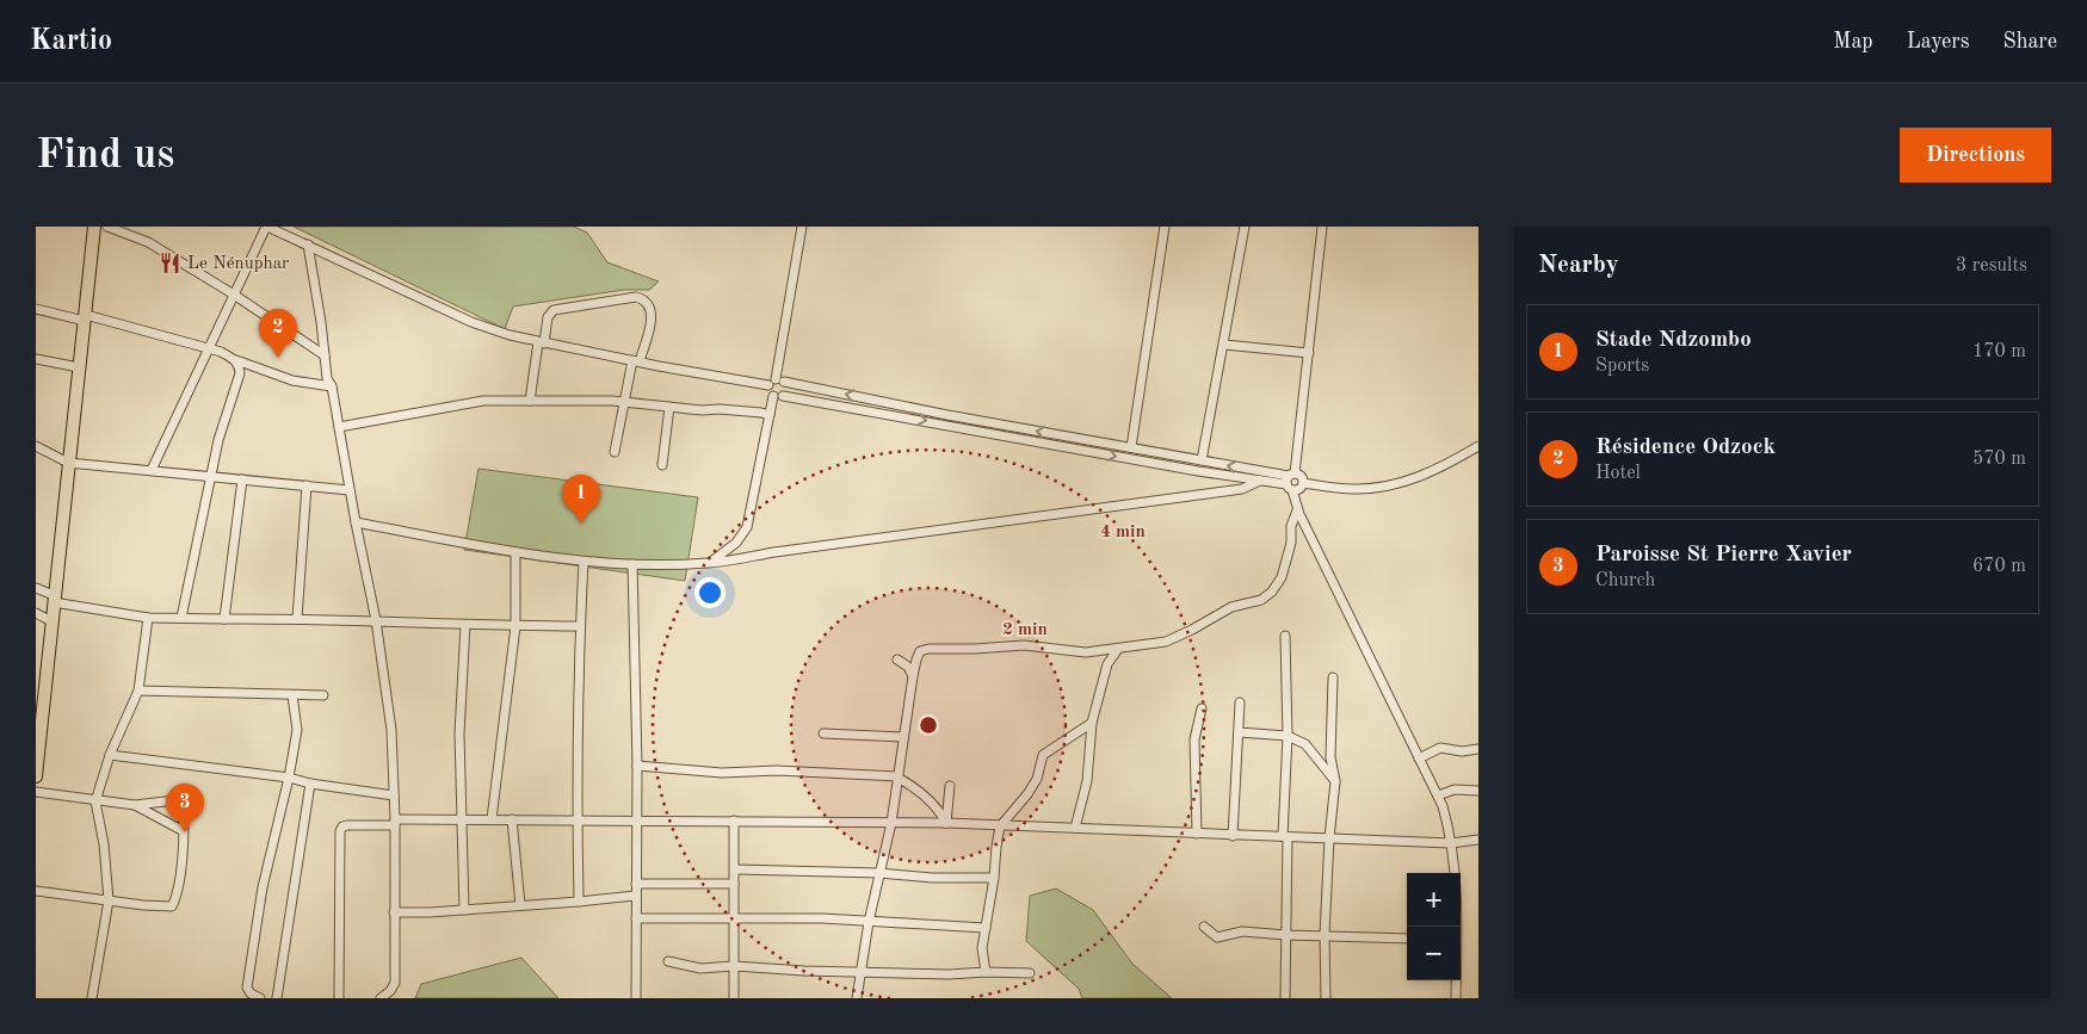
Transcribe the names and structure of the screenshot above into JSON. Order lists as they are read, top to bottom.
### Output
{
  "places": {
    "restaurant": ["Le Nénuphar"]
  },
  "page": {
    "header": "Kartio",
    "nav": ["Map", "Layers", "Share"],
    "buttons": "Directions",
    "title": "Find us",
    "heading": ["Nearby", "3 results"],
    "list": [
      {
        "mark": "1",
        "name": "Stade Ndzombo",
        "note": "Sports",
        "value": "170 m"
      },
      {
        "mark": "2",
        "name": "Résidence Odzock",
        "note": "Hotel",
        "value": "570 m"
      },
      {
        "mark": "3",
        "name": "Paroisse St Pierre Xavier",
        "note": "Church",
        "value": "670 m"
      }
    ],
    "pins": ["2", "1", "3"],
    "map_buttons": ["+", "−"]
  },
  "rings": ["4 min", "2 min"]
}
